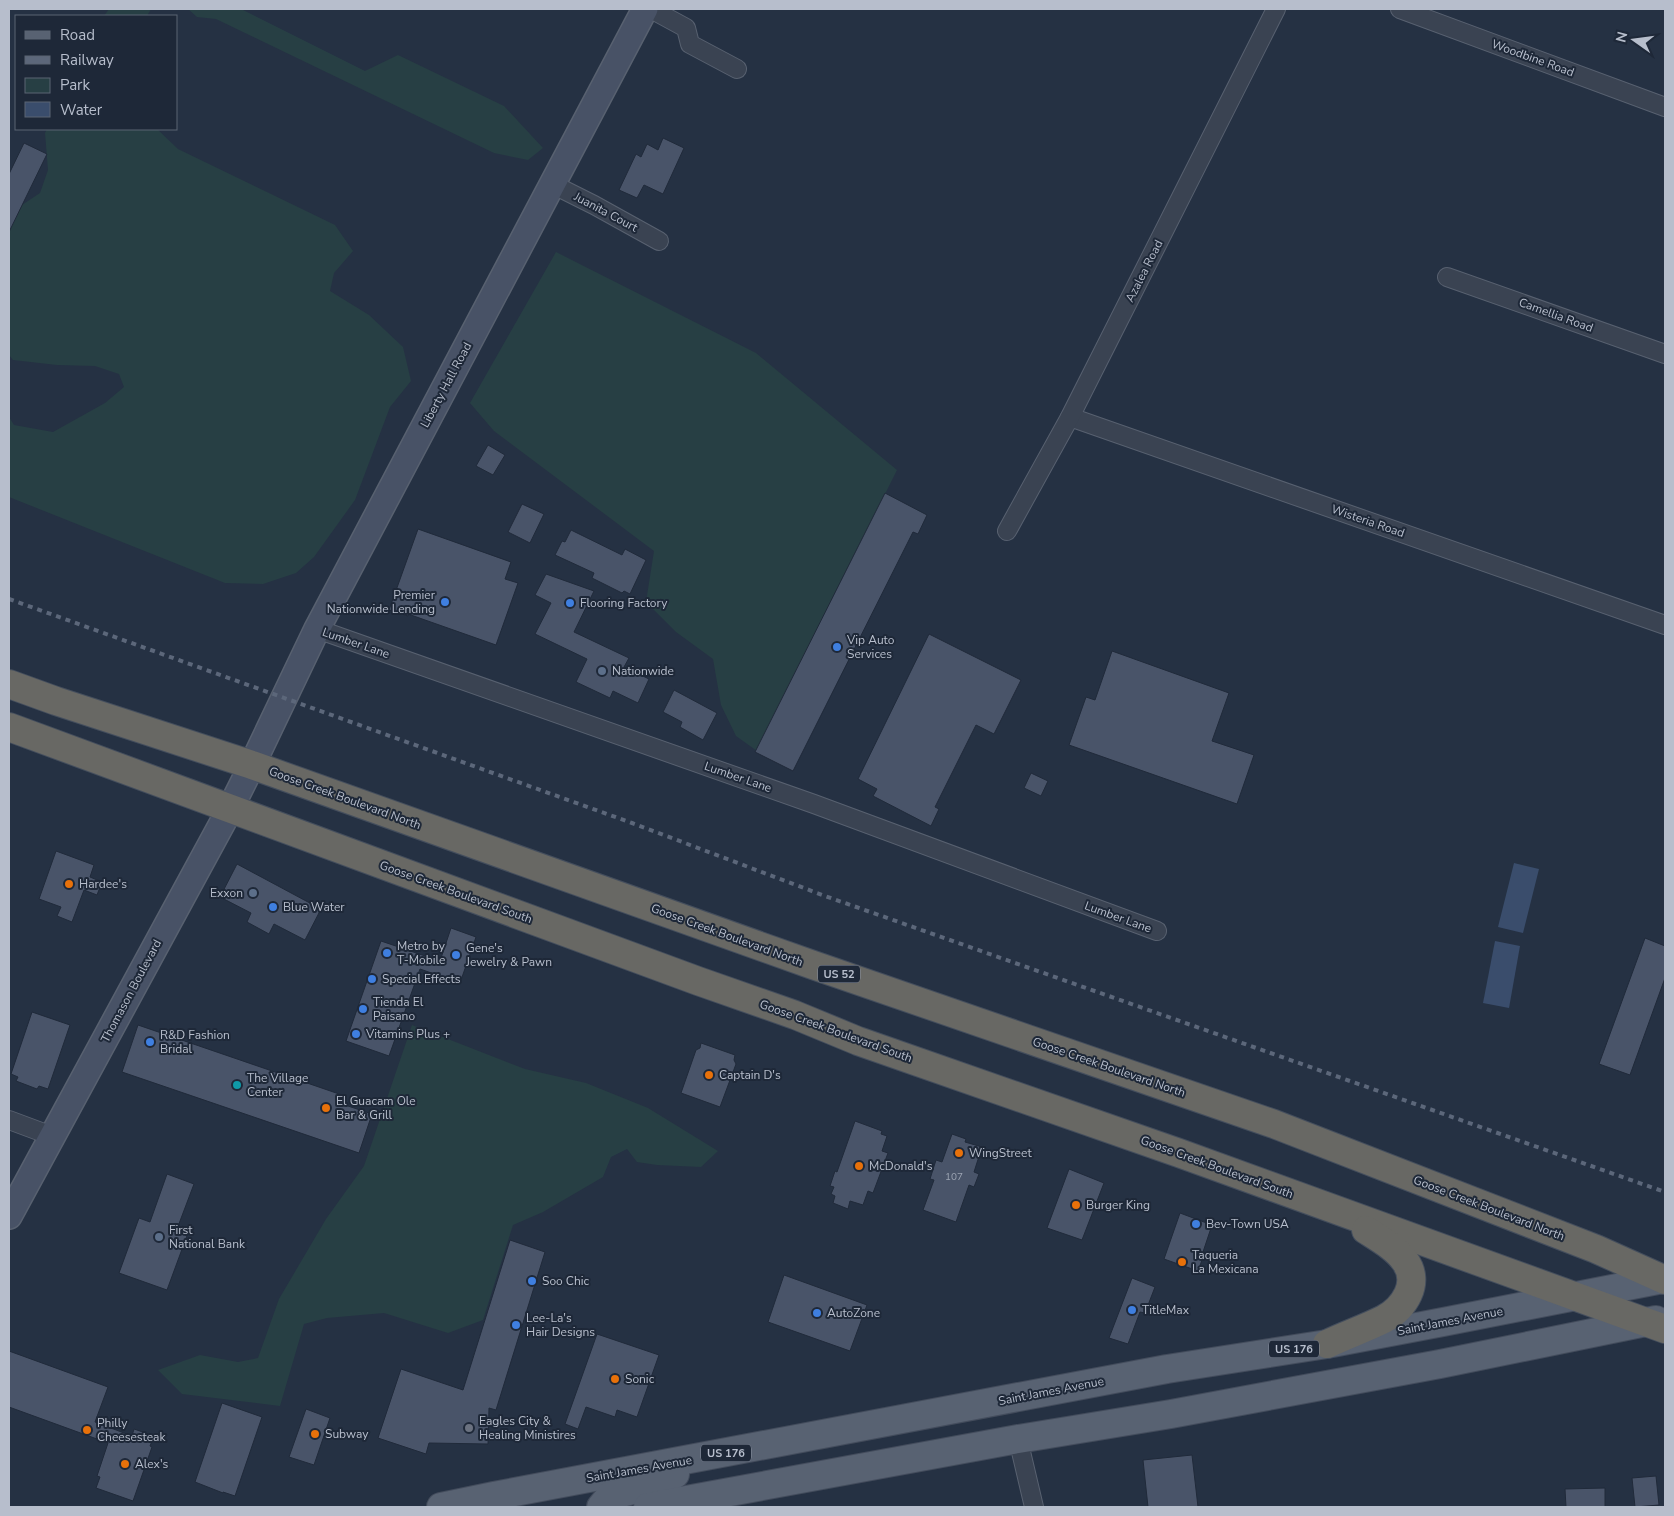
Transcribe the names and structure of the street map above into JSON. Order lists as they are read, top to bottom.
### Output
{
  "streets": {
    "highway": ["Goose Creek Boulevard North", "Goose Creek Boulevard South", "US 52"],
    "main road": [
      "Liberty Hall Road",
      "Thomason Boulevard",
      "Saint James Avenue",
      "US 176"
    ],
    "street": [
      "Woodbine Road",
      "Juanita Court",
      "Azalea Road",
      "Camellia Road",
      "Wisteria Road",
      "Lumber Lane"
    ]
  },
  "crossings": [
    ["Juanita Court", "Liberty Hall Road"],
    ["Azalea Road", "Wisteria Road"],
    ["Liberty Hall Road", "Lumber Lane"],
    ["Liberty Hall Road", "Goose Creek Boulevard North"],
    ["Liberty Hall Road", "Thomason Boulevard"],
    ["Goose Creek Boulevard North", "Thomason Boulevard"],
    ["Goose Creek Boulevard North", "Saint James Avenue"],
    ["Goose Creek Boulevard South", "Thomason Boulevard"],
    ["Goose Creek Boulevard South", "Saint James Avenue"]
  ],
  "places": [
    "Premier Nationwide Lending",
    "Flooring Factory",
    "Vip Auto Services",
    "Nationwide",
    "Hardee's",
    "Exxon",
    "Blue Water",
    "Metro by T-Mobile",
    "Gene's Jewelry & Pawn",
    "Special Effects",
    "Tienda El Paisano",
    "Vitamins Plus +",
    "R&D Fashion Bridal",
    "Captain D's",
    "The Village Center",
    "El Guacam Ole Bar & Grill",
    "WingStreet",
    "McDonald's",
    "Burger King",
    "Bev-Town USA",
    "First National Bank",
    "Taqueria La Mexicana",
    "Soo Chic",
    "TitleMax",
    "AutoZone",
    "Lee-La's Hair Designs",
    "Sonic",
    "Eagles City & Healing Ministires",
    "Philly Cheesesteak",
    "Subway",
    "Alex's"
  ],
  "house_numbers": ["107"],
  "legend": [
    "Road",
    "Railway",
    "Park",
    "Water"
  ],
  "north": "left"
}
